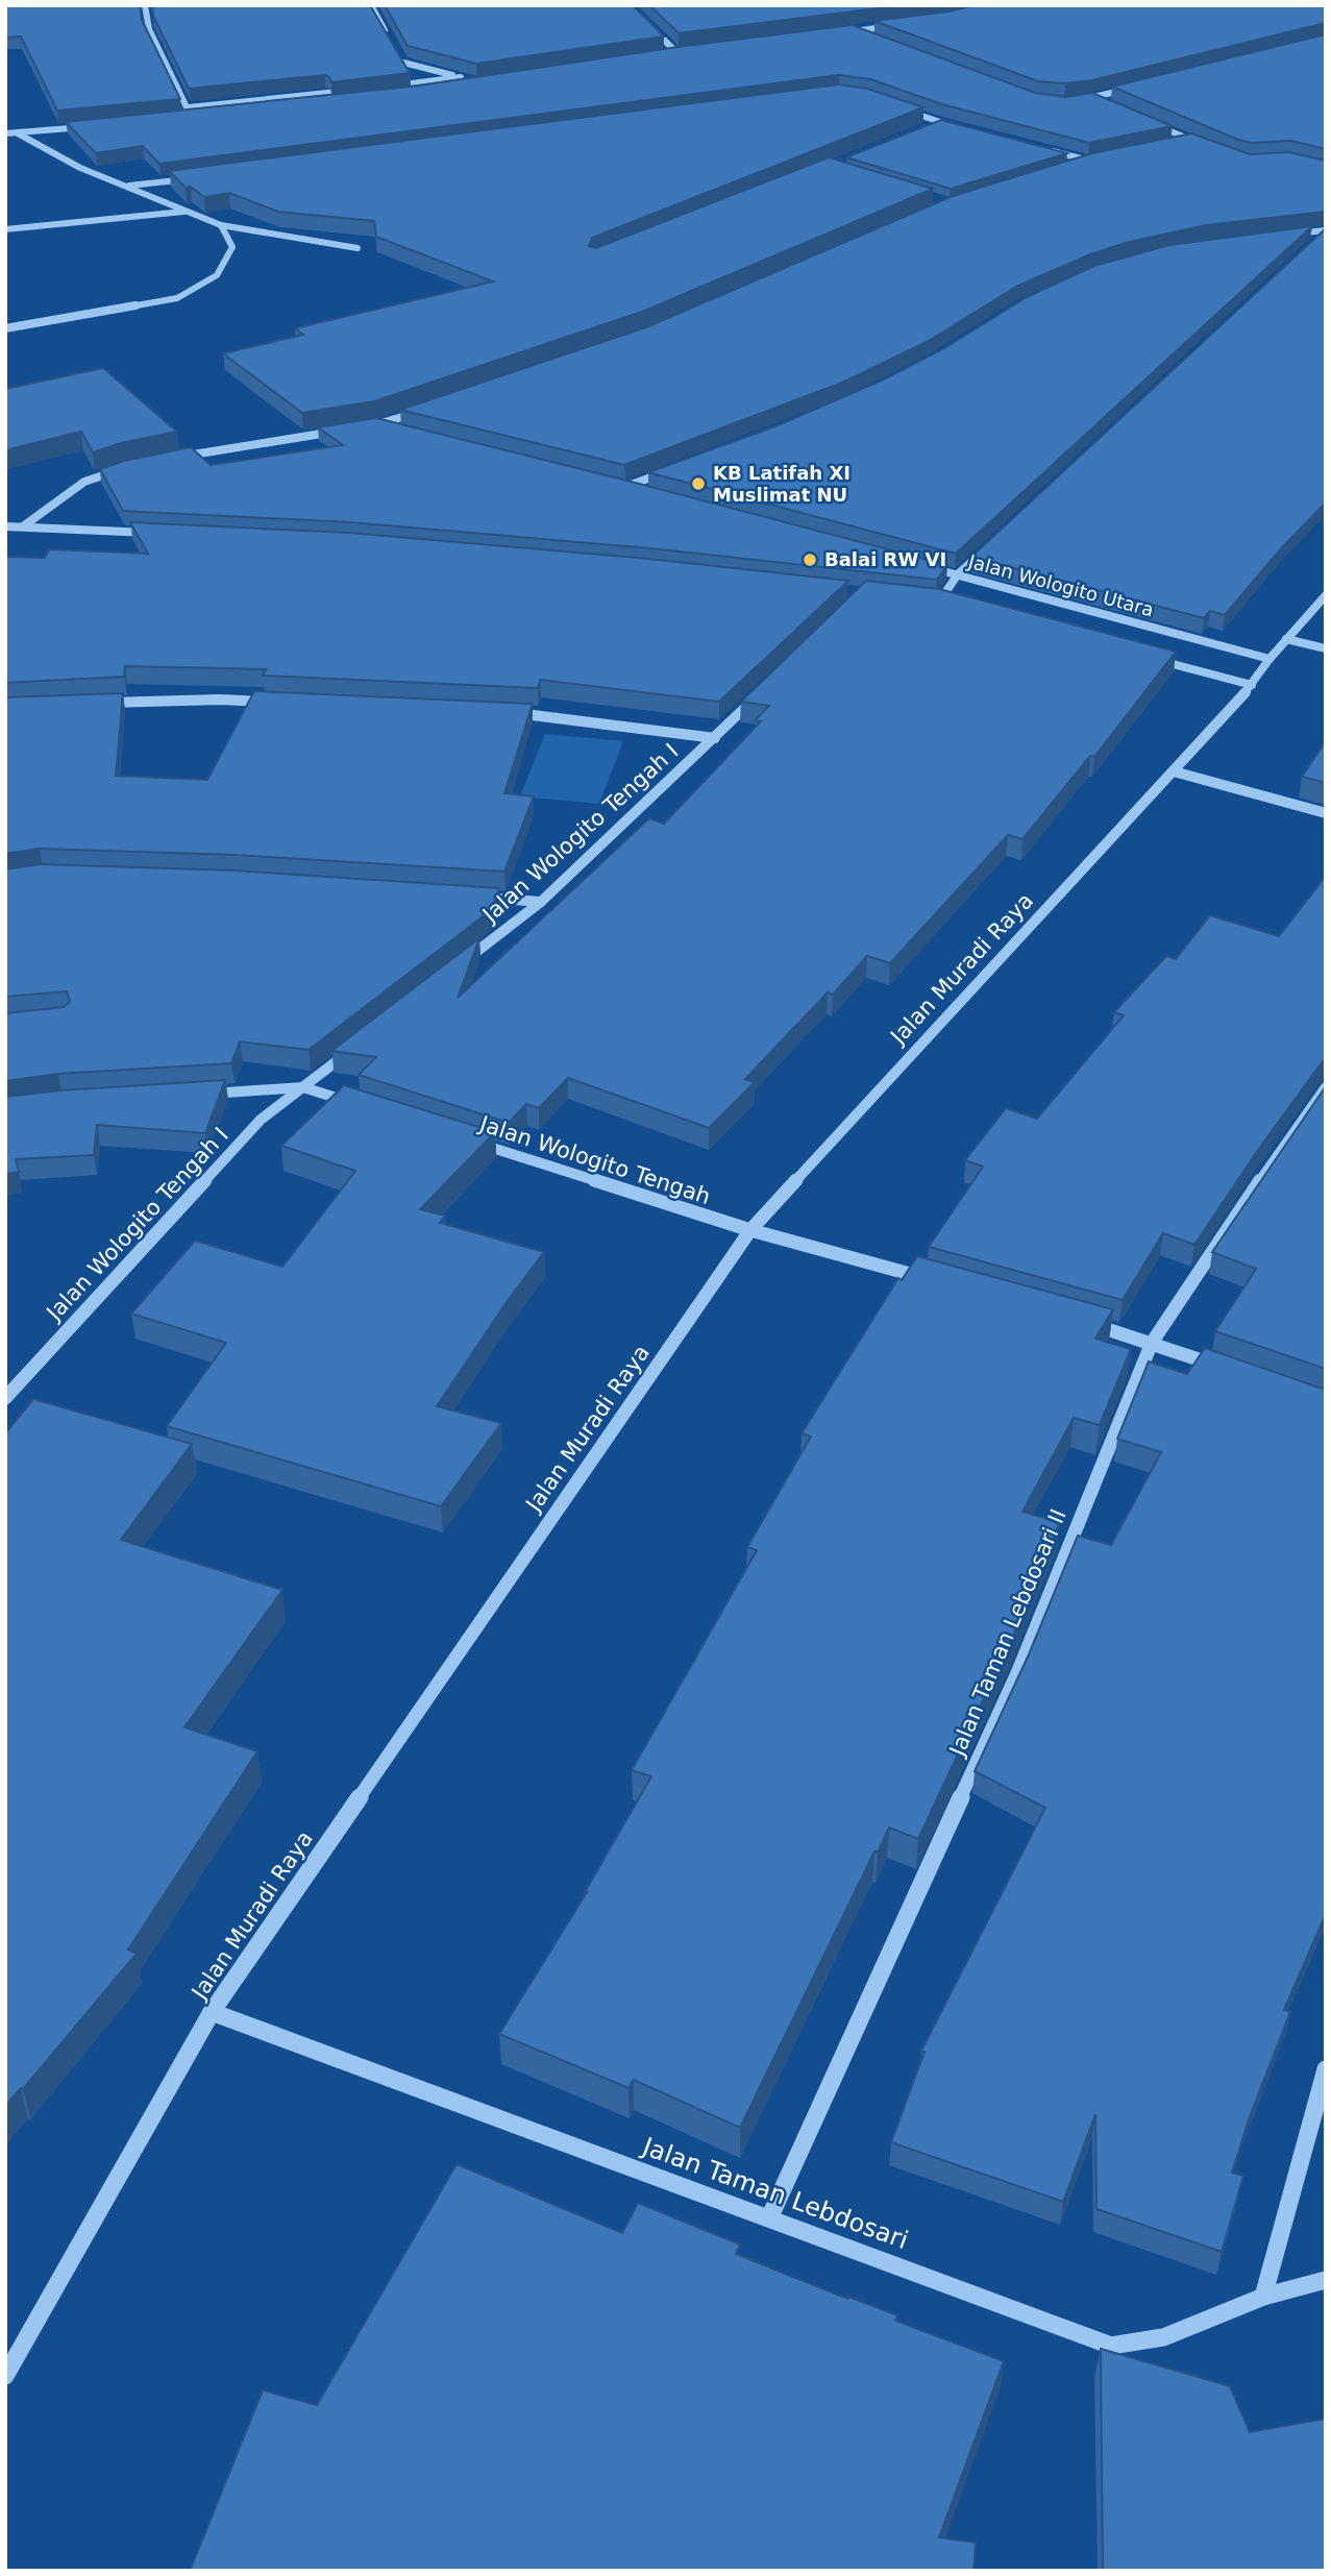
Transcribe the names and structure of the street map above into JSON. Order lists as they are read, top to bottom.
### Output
{
  "streets": {
    "street": [
      "Jalan Wologito Utara",
      "Jalan Wologito Tengah I",
      "Jalan Muradi Raya",
      "Jalan Wologito Tengah",
      "Jalan Taman Lebdosari II",
      "Jalan Taman Lebdosari"
    ]
  },
  "crossings": [
    ["Jalan Wologito Utara", "Jalan Muradi Raya"],
    ["Jalan Muradi Raya", "Jalan Wologito Tengah"],
    ["Jalan Muradi Raya", "Jalan Taman Lebdosari"],
    ["Jalan Taman Lebdosari II", "Jalan Taman Lebdosari"]
  ],
  "places": ["KB Latifah XI Muslimat NU", "Balai RW VI"]
}
